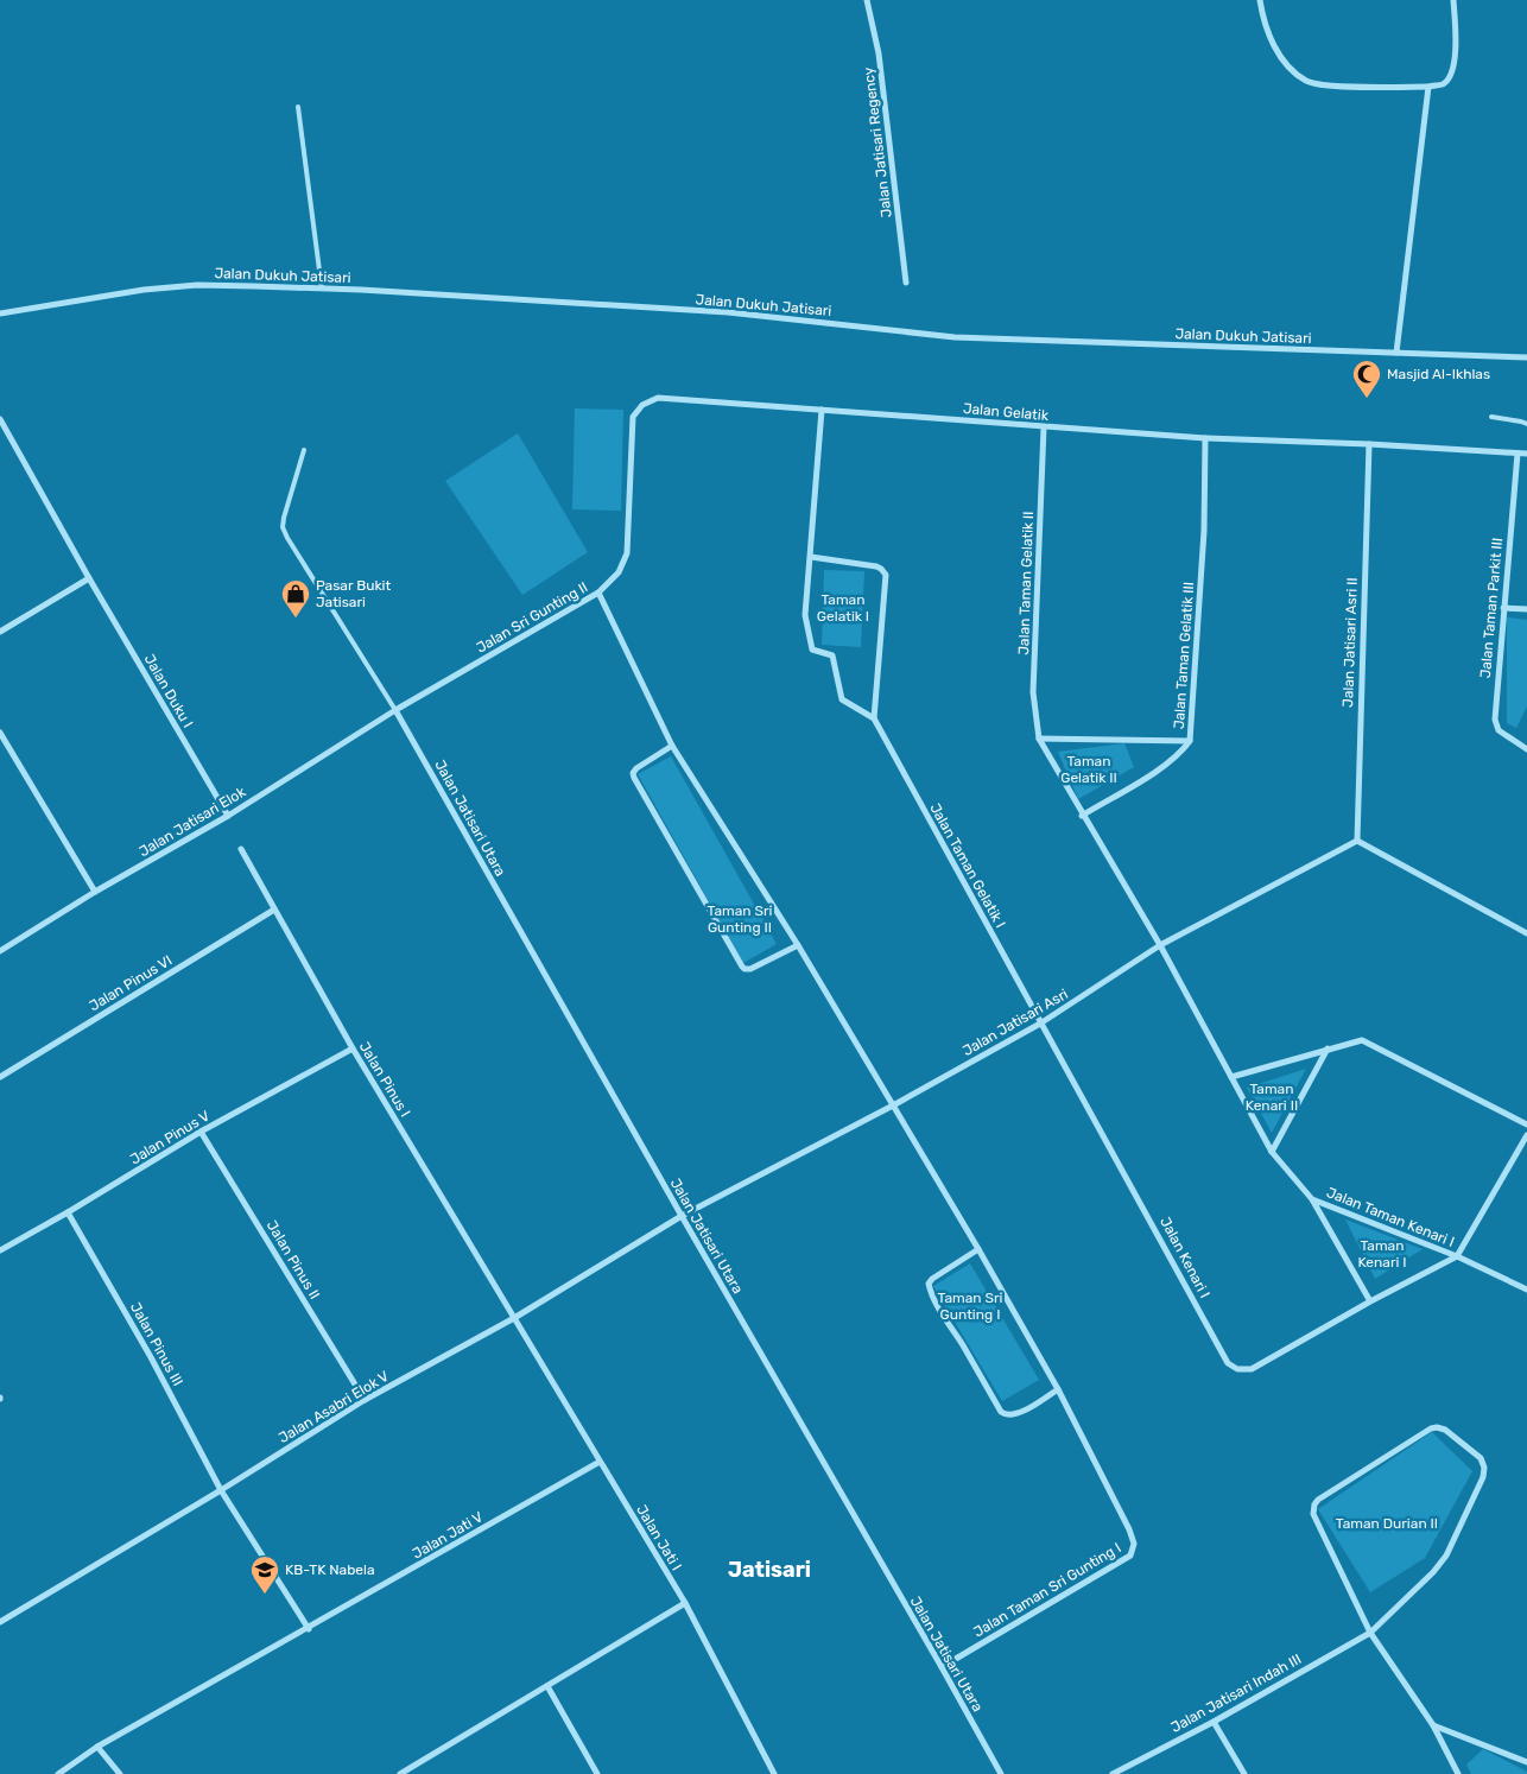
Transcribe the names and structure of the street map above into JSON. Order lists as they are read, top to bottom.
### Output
{
  "streets": {
    "street": [
      "Jalan Jatisari Regency",
      "Jalan Dukuh Jatisari",
      "Jalan Gelatik",
      "Jalan Taman Gelatik II",
      "Jalan Taman Parkit III",
      "Jalan Sri Gunting II",
      "Jalan Jatisari Asri II",
      "Jalan Taman Gelatik III",
      "Jalan Duku I",
      "Jalan Jatisari Utara",
      "Jalan Jatisari Elok",
      "Jalan Taman Gelatik I",
      "Jalan Pinus VI",
      "Jalan Jatisari Asri",
      "Jalan Pinus I",
      "Jalan Pinus V",
      "Jalan Taman Kenari I",
      "Jalan Kenari I",
      "Jalan Pinus II",
      "Jalan Pinus III",
      "Jalan Asabri Elok V",
      "Jalan Jati V",
      "Jalan Jati I",
      "Jalan Taman Sri Gunting I",
      "Jalan Jatisari Indah III"
    ]
  },
  "crossings": [
    ["Jalan Gelatik", "Jalan Taman Gelatik II"],
    ["Jalan Gelatik", "Jalan Taman Parkit III"],
    ["Jalan Gelatik", "Jalan Sri Gunting II"],
    ["Jalan Gelatik", "Jalan Jatisari Asri II"],
    ["Jalan Gelatik", "Jalan Taman Gelatik III"],
    ["Jalan Taman Gelatik II", "Jalan Taman Gelatik III"],
    ["Jalan Taman Gelatik II", "Jalan Jatisari Asri"],
    ["Jalan Taman Gelatik II", "Jalan Taman Kenari I"],
    ["Jalan Sri Gunting II", "Jalan Jatisari Utara"],
    ["Jalan Sri Gunting II", "Jalan Jatisari Elok"],
    ["Jalan Sri Gunting II", "Jalan Taman Sri Gunting I"],
    ["Jalan Jatisari Asri II", "Jalan Jatisari Asri"],
    ["Jalan Duku I", "Jalan Jatisari Elok"],
    ["Jalan Jatisari Utara", "Jalan Jatisari Elok"],
    ["Jalan Jatisari Utara", "Jalan Jatisari Asri"],
    ["Jalan Jatisari Utara", "Jalan Asabri Elok V"],
    ["Jalan Jatisari Utara", "Jalan Taman Sri Gunting I"],
    ["Jalan Taman Gelatik I", "Jalan Jatisari Asri"],
    ["Jalan Taman Gelatik I", "Jalan Kenari I"],
    ["Jalan Pinus VI", "Jalan Pinus I"],
    ["Jalan Jatisari Asri", "Jalan Taman Kenari I"],
    ["Jalan Jatisari Asri", "Jalan Kenari I"],
    ["Jalan Jatisari Asri", "Jalan Asabri Elok V"],
    ["Jalan Jatisari Asri", "Jalan Taman Sri Gunting I"],
    ["Jalan Pinus I", "Jalan Pinus V"],
    ["Jalan Pinus I", "Jalan Asabri Elok V"],
    ["Jalan Pinus I", "Jalan Jati I"],
    ["Jalan Pinus V", "Jalan Pinus II"],
    ["Jalan Pinus V", "Jalan Pinus III"],
    ["Jalan Taman Kenari I", "Jalan Kenari I"],
    ["Jalan Pinus II", "Jalan Asabri Elok V"],
    ["Jalan Pinus III", "Jalan Asabri Elok V"],
    ["Jalan Asabri Elok V", "Jalan Jati I"],
    ["Jalan Jati V", "Jalan Jati I"]
  ],
  "districts": ["Jatisari"],
  "parks": [
    "Taman Gelatik I",
    "Taman Gelatik II",
    "Taman Sri Gunting II",
    "Taman Kenari II",
    "Taman Kenari I",
    "Taman Sri Gunting I",
    "Taman Durian II"
  ],
  "places": {
    "mosque": ["Masjid Al-Ikhlas"],
    "shop": ["Pasar Bukit Jatisari"],
    "school or university": ["KB-TK Nabela"]
  }
}
